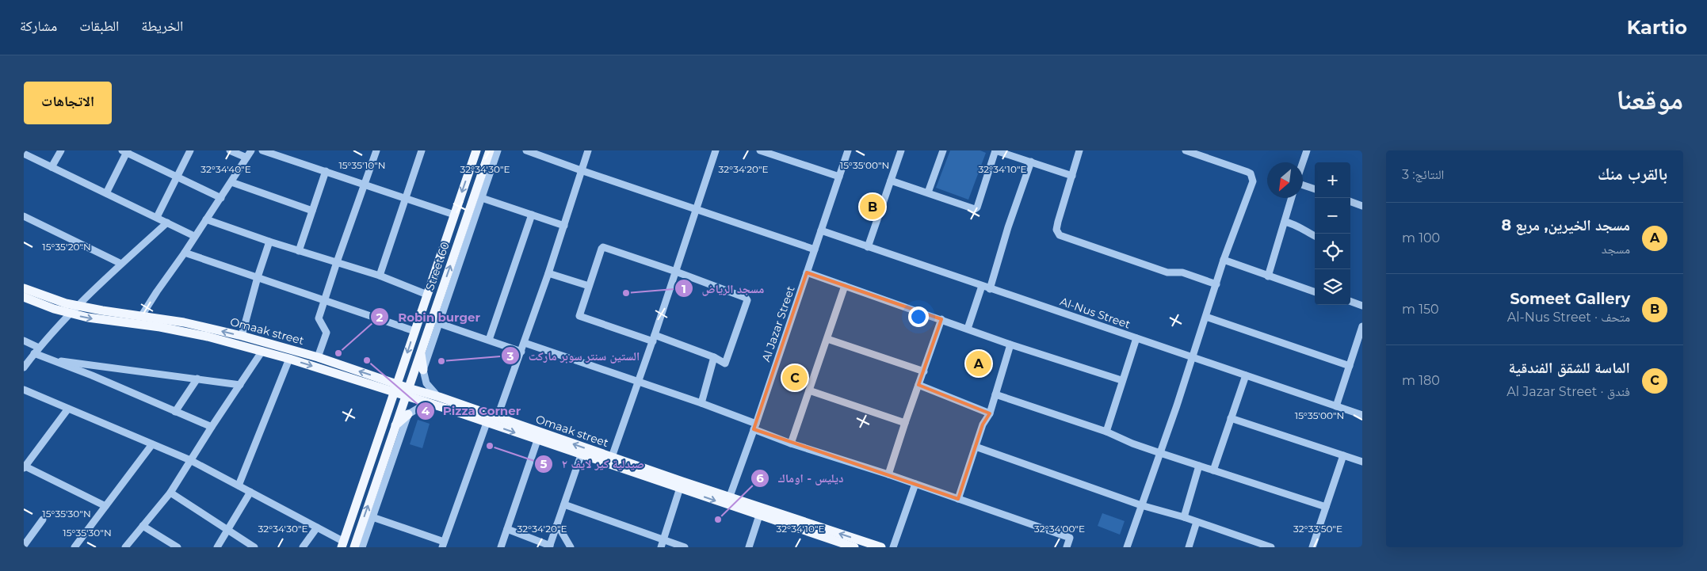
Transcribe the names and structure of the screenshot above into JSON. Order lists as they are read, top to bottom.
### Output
{
  "streets": {
    "main road": ["Street 60", "Omaak street"],
    "street": ["Al-Nus Street", "Al Jazar Street"]
  },
  "crossings": [
    ["Street 60", "Omaak street"],
    ["Al-Nus Street", "Al Jazar Street"],
    ["Al Jazar Street", "Omaak street"]
  ],
  "places": [
    "مسجد الرياض",
    "Robin burger",
    "Pizza Corner",
    "الستين سنتر سوبر ماركت",
    "صيدلية كير لايف ٢",
    "ديليس - اوماك"
  ],
  "north": "bottom left",
  "page": {
    "header": "Kartio",
    "nav": ["الخريطة", "الطبقات", "مشاركة"],
    "title": "موقعنا",
    "buttons": "الاتجاهات",
    "heading": ["بالقرب منك", "النتائج: 3"],
    "map_buttons": ["+", "−"],
    "pins": ["B", "A", "C"],
    "list": [
      {
        "mark": "A",
        "name": "مسجد الخيرين, مربع 8",
        "note": "مسجد",
        "value": "100 m"
      },
      {
        "mark": "B",
        "name": "Someet Gallery",
        "note": "متحف · Al-Nus Street",
        "value": "150 m"
      },
      {
        "mark": "C",
        "name": "الماسة للشقق الفندقية",
        "note": "فندق · Al Jazar Street",
        "value": "180 m"
      }
    ]
  },
  "coordinates": [
    "15°35'00\"N",
    "15°35'10\"N",
    "32°34'40\"E",
    "32°34'30\"E",
    "32°34'20\"E",
    "32°34'10\"E",
    "15°35'20\"N",
    "15°35'30\"N",
    "32°34'00\"E",
    "32°33'50\"E"
  ]
}
